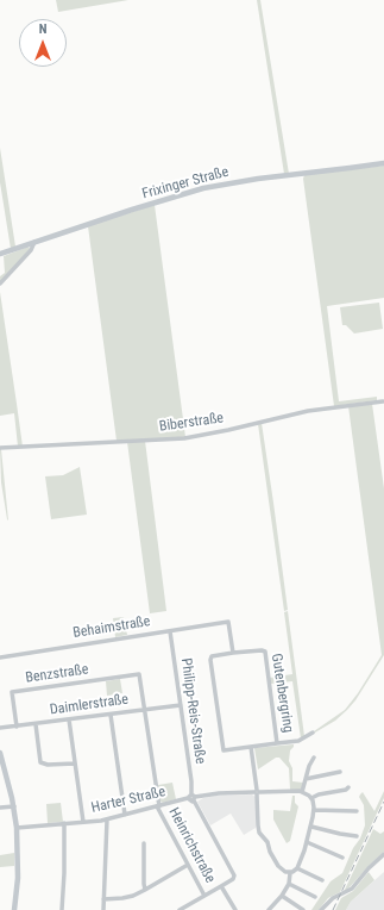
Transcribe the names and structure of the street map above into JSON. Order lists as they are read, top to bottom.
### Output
{
  "streets": {
    "street": [
      "Frixinger Straße",
      "Biberstraße",
      "Behaimstraße",
      "Benzstraße",
      "Gutenbergring",
      "Daimlerstraße",
      "Philipp-Reis-Straße",
      "Harter Straße",
      "Heinrichstraße"
    ]
  },
  "crossings": [
    ["Behaimstraße", "Gutenbergring"],
    ["Behaimstraße", "Philipp-Reis-Straße"],
    ["Benzstraße", "Daimlerstraße"],
    ["Benzstraße", "Heinrichstraße"],
    ["Daimlerstraße", "Philipp-Reis-Straße"],
    ["Daimlerstraße", "Heinrichstraße"],
    ["Philipp-Reis-Straße", "Harter Straße"],
    ["Harter Straße", "Heinrichstraße"]
  ],
  "north": "top"
}
